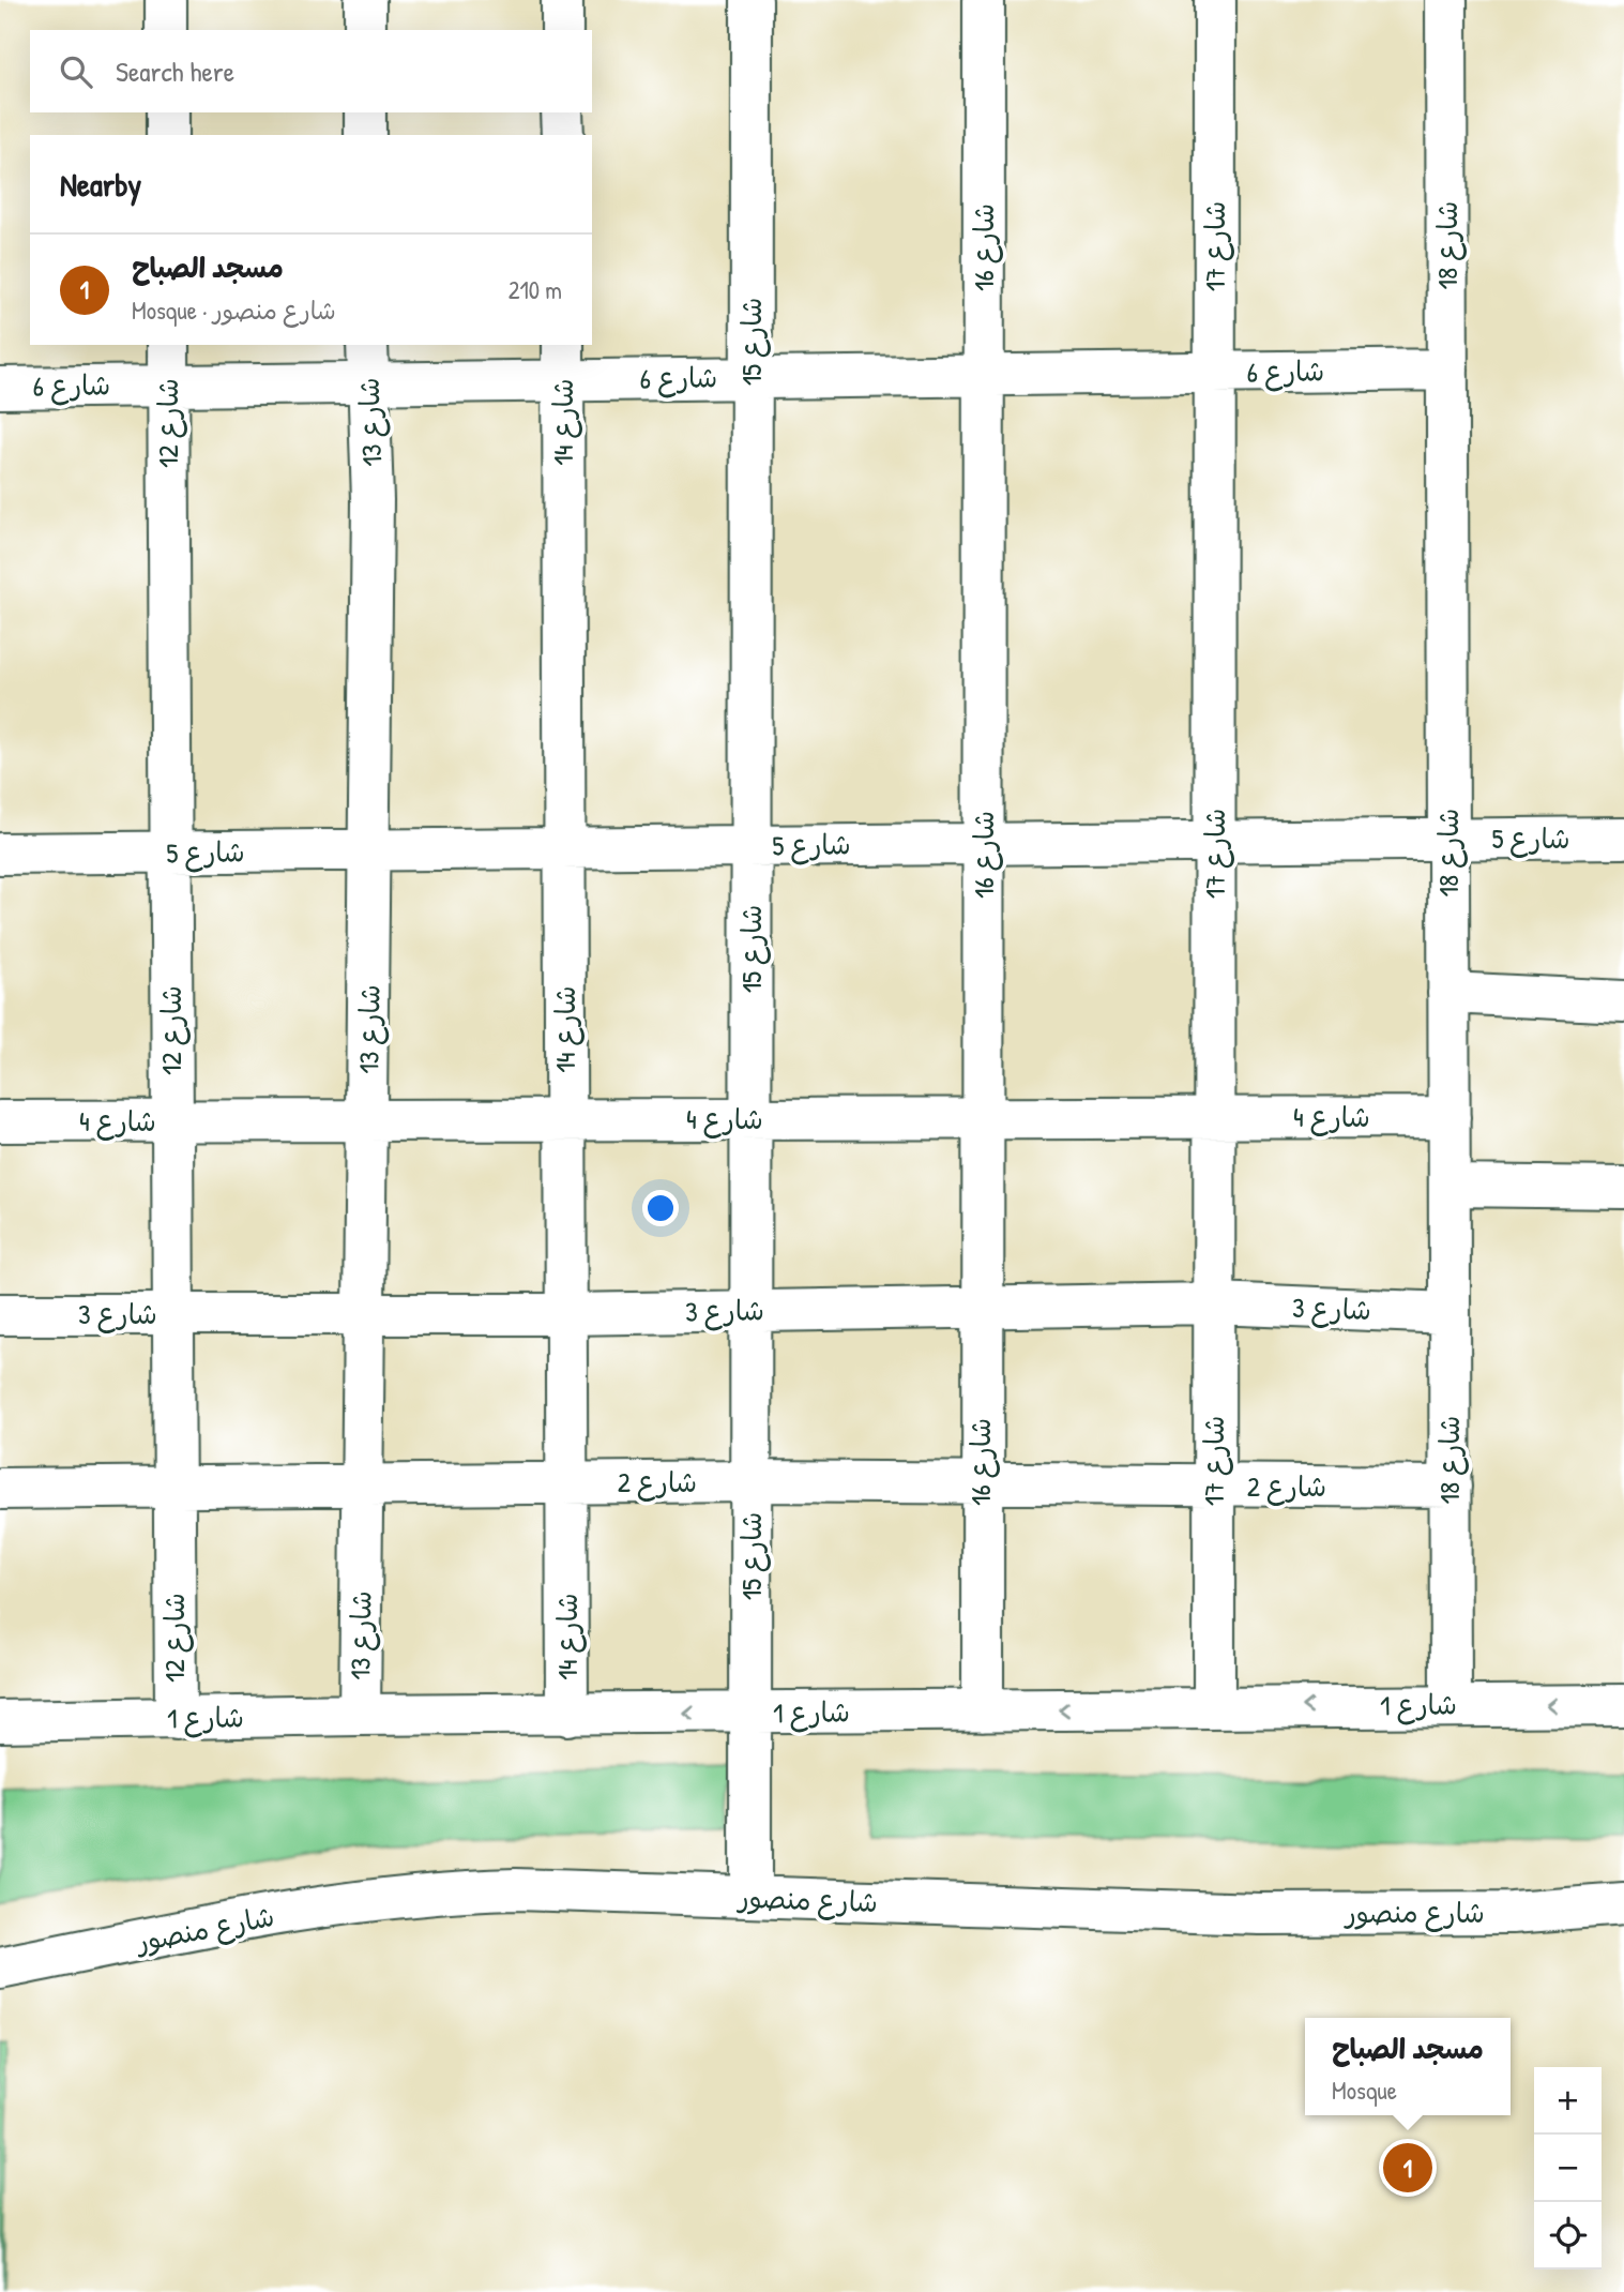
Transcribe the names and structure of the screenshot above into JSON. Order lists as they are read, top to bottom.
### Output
{
  "streets": {
    "street": [
      "شارع 18",
      "شارع 17",
      "شارع 16",
      "شارع 15",
      "شارع 6",
      "شارع 13",
      "شارع 14",
      "شارع 12",
      "شارع 5",
      "شارع 4",
      "شارع 3",
      "شارع 2",
      "شارع 1",
      "شارع منصور"
    ]
  },
  "crossings": [
    ["شارع 18", "شارع 6"],
    ["شارع 18", "شارع 5"],
    ["شارع 18", "شارع 4"],
    ["شارع 18", "شارع 3"],
    ["شارع 18", "شارع 2"],
    ["شارع 18", "شارع 1"],
    ["شارع 17", "شارع 6"],
    ["شارع 17", "شارع 5"],
    ["شارع 17", "شارع 4"],
    ["شارع 17", "شارع 3"],
    ["شارع 17", "شارع 2"],
    ["شارع 17", "شارع 1"],
    ["شارع 16", "شارع 6"],
    ["شارع 16", "شارع 5"],
    ["شارع 16", "شارع 4"],
    ["شارع 16", "شارع 3"],
    ["شارع 16", "شارع 2"],
    ["شارع 16", "شارع 1"],
    ["شارع 15", "شارع 6"],
    ["شارع 15", "شارع 5"],
    ["شارع 15", "شارع 4"],
    ["شارع 15", "شارع 3"],
    ["شارع 15", "شارع 2"],
    ["شارع 15", "شارع 1"],
    ["شارع 15", "شارع منصور"],
    ["شارع 6", "شارع 13"],
    ["شارع 6", "شارع 14"],
    ["شارع 6", "شارع 12"],
    ["شارع 13", "شارع 5"],
    ["شارع 13", "شارع 4"],
    ["شارع 13", "شارع 3"],
    ["شارع 13", "شارع 2"],
    ["شارع 13", "شارع 1"],
    ["شارع 14", "شارع 5"],
    ["شارع 14", "شارع 4"],
    ["شارع 14", "شارع 3"],
    ["شارع 14", "شارع 2"],
    ["شارع 14", "شارع 1"],
    ["شارع 12", "شارع 5"],
    ["شارع 12", "شارع 4"],
    ["شارع 12", "شارع 3"],
    ["شارع 12", "شارع 2"],
    ["شارع 12", "شارع 1"]
  ],
  "one_way": ["شارع 1"],
  "page": {
    "search": "Search here",
    "heading": "Nearby",
    "list": [
      {
        "mark": "1",
        "name": "مسجد الصباح",
        "note": "Mosque · شارع منصور",
        "value": "210 m"
      }
    ],
    "popup": ["مسجد الصباح", "Mosque"],
    "map_buttons": ["+", "−"],
    "pins": "1"
  }
}
